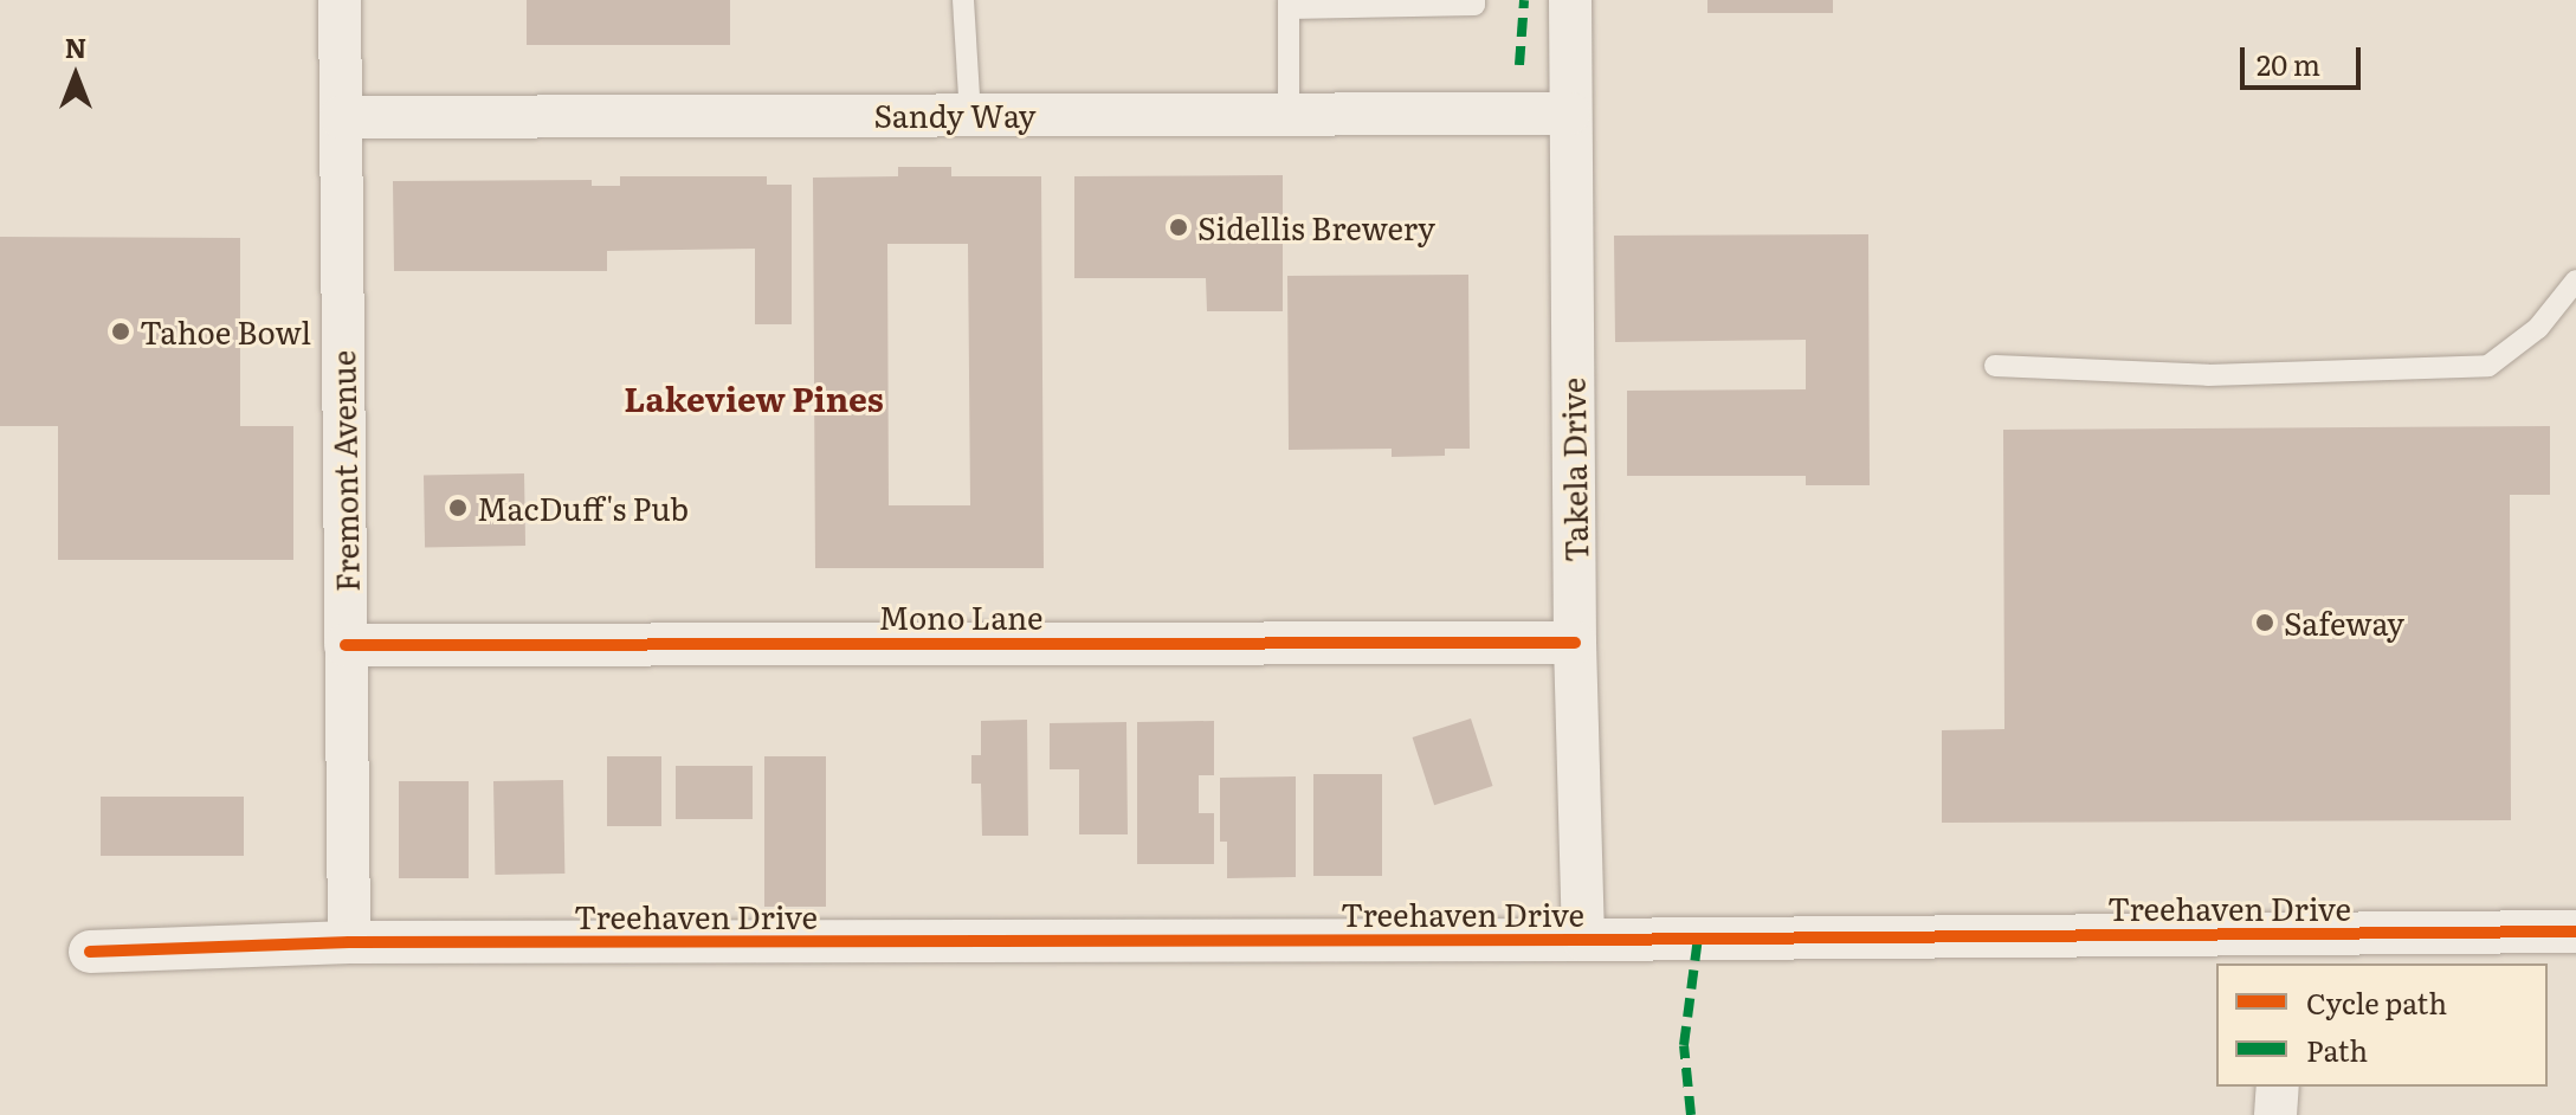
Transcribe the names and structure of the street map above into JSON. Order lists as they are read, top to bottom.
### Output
{
  "streets": {
    "street": [
      "Sandy Way",
      "Takela Drive",
      "Fremont Avenue",
      "Mono Lane",
      "Treehaven Drive"
    ]
  },
  "crossings": [
    ["Sandy Way", "Takela Drive"],
    ["Sandy Way", "Fremont Avenue"],
    ["Takela Drive", "Mono Lane"],
    ["Takela Drive", "Treehaven Drive"],
    ["Fremont Avenue", "Mono Lane"],
    ["Fremont Avenue", "Treehaven Drive"]
  ],
  "districts": ["Lakeview Pines"],
  "places": [
    "Sidellis Brewery",
    "Tahoe Bowl",
    "MacDuff's Pub",
    "Safeway"
  ],
  "legend": ["Cycle path", "Path"],
  "scale_bar": "20 m",
  "north": "top"
}
